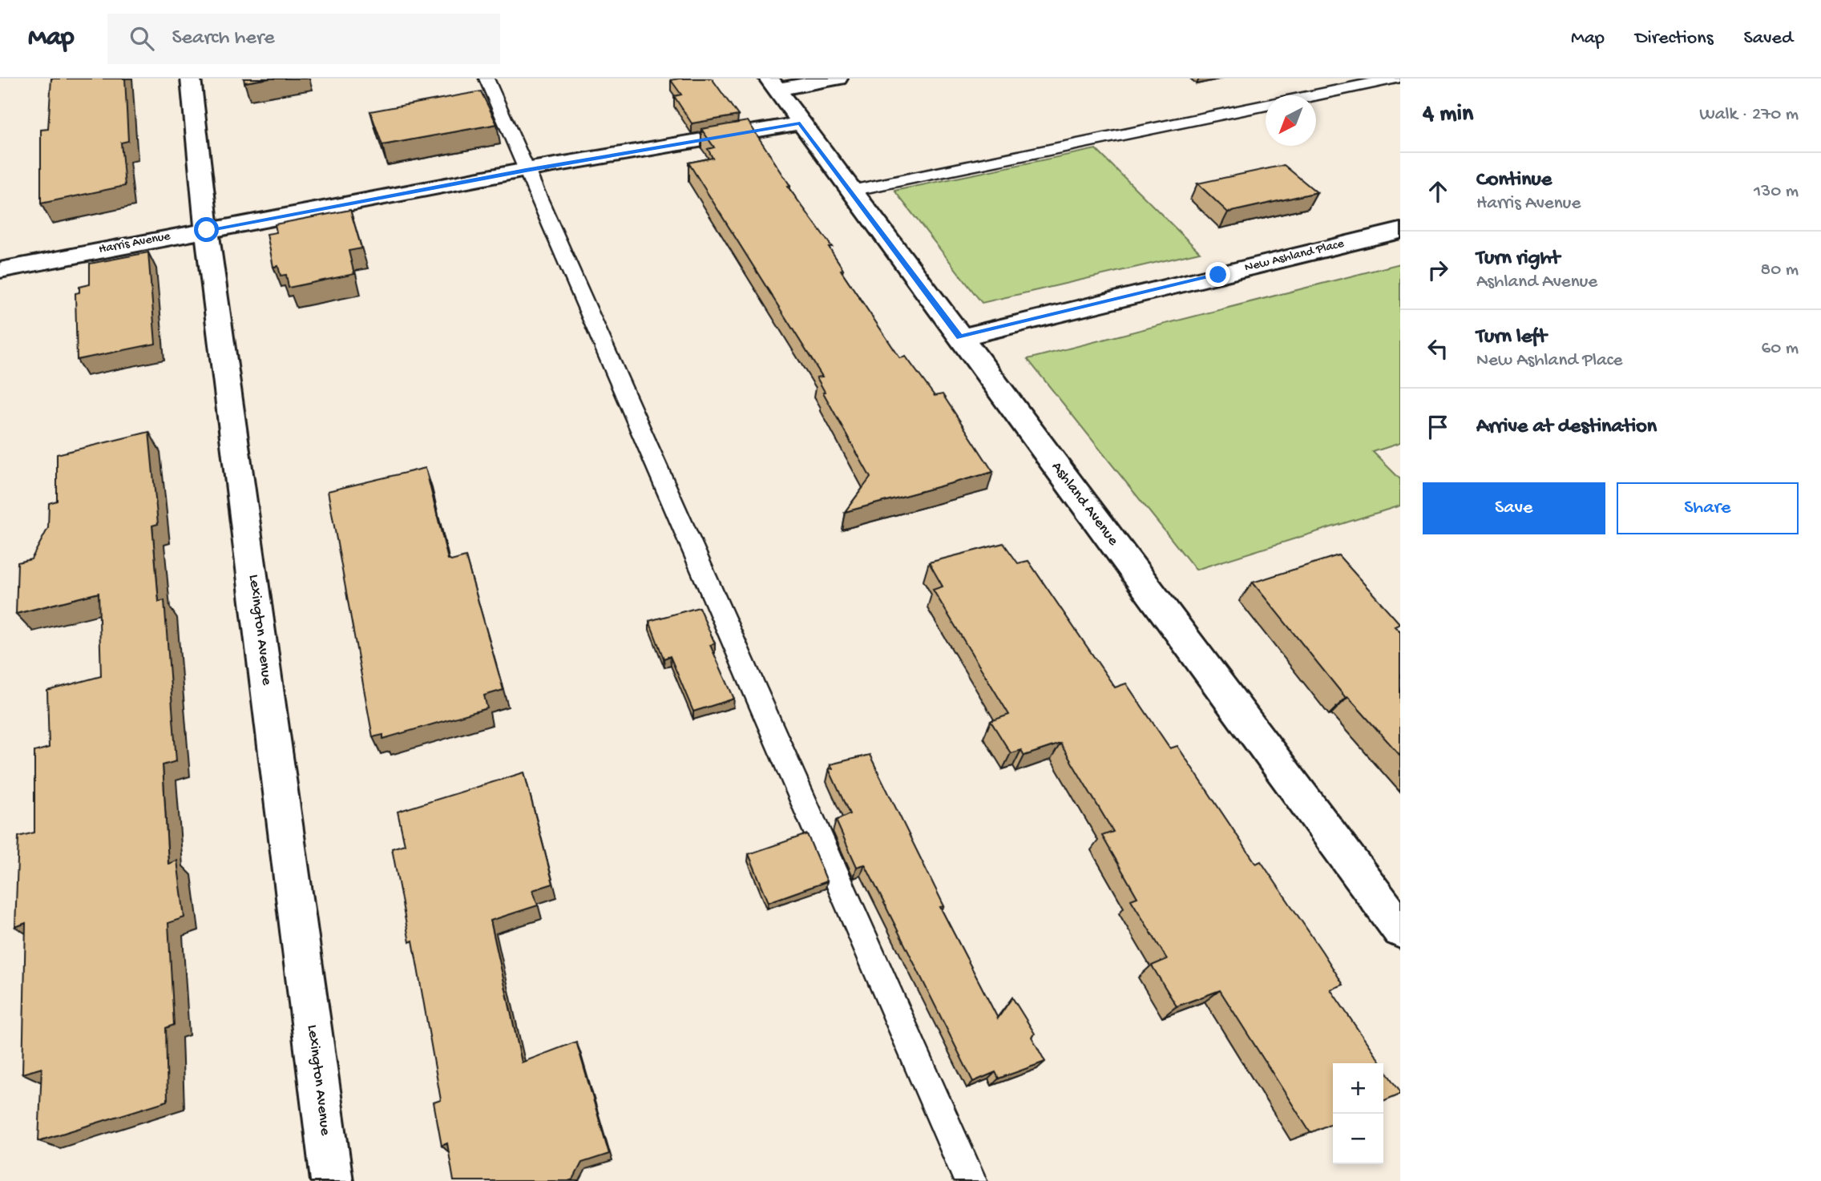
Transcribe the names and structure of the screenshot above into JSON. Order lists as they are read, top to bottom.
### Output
{
  "streets": {
    "street": [
      "Harris Avenue",
      "New Ashland Place",
      "Ashland Avenue",
      "Lexington Avenue"
    ]
  },
  "crossings": [
    ["Harris Avenue", "Ashland Avenue"],
    ["Harris Avenue", "Lexington Avenue"],
    ["New Ashland Place", "Ashland Avenue"]
  ],
  "north": "bottom left",
  "page": {
    "header": "Map",
    "search": "Search here",
    "nav": ["Map", "Directions", "Saved"],
    "heading": ["4 min", "Walk · 270 m"],
    "list": [
      ["Continue", "Harris Avenue", "130 m"],
      ["Turn right", "Ashland Avenue", "80 m"],
      ["Turn left", "New Ashland Place", "60 m"],
      "Arrive at destination"
    ],
    "buttons": ["Save", "Share"],
    "map_buttons": ["+", "−"]
  }
}
